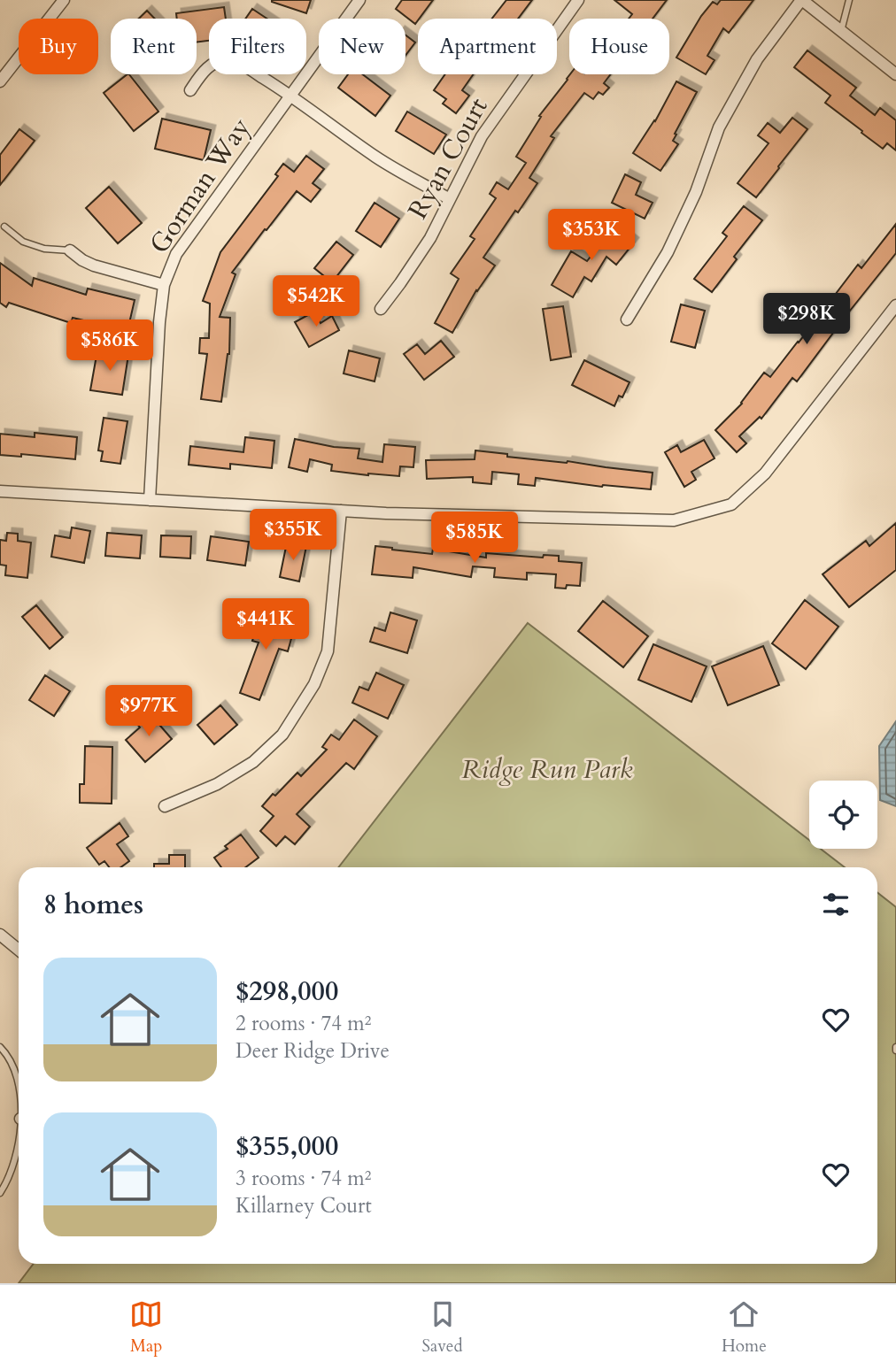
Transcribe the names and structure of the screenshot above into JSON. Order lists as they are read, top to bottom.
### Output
{
  "streets": {
    "street": ["Ryan Court", "Gorman Way"]
  },
  "parks": ["Ridge Run Park"],
  "page": {
    "chip": [
      "Buy",
      "Rent",
      "Filters",
      "New",
      "Apartment",
      "House"
    ],
    "price": [
      "$353K",
      "$542K",
      "$298K",
      "$586K",
      "$355K",
      "$585K",
      "$441K",
      "$977K"
    ],
    "heading": "8 homes",
    "list": [
      {
        "name": "$298,000",
        "note": "2 rooms · 74 m² · Deer Ridge Drive"
      },
      {
        "name": "$355,000",
        "note": "3 rooms · 74 m² · Killarney Court"
      }
    ],
    "tabs": ["Map", "Saved", "Home"]
  }
}
